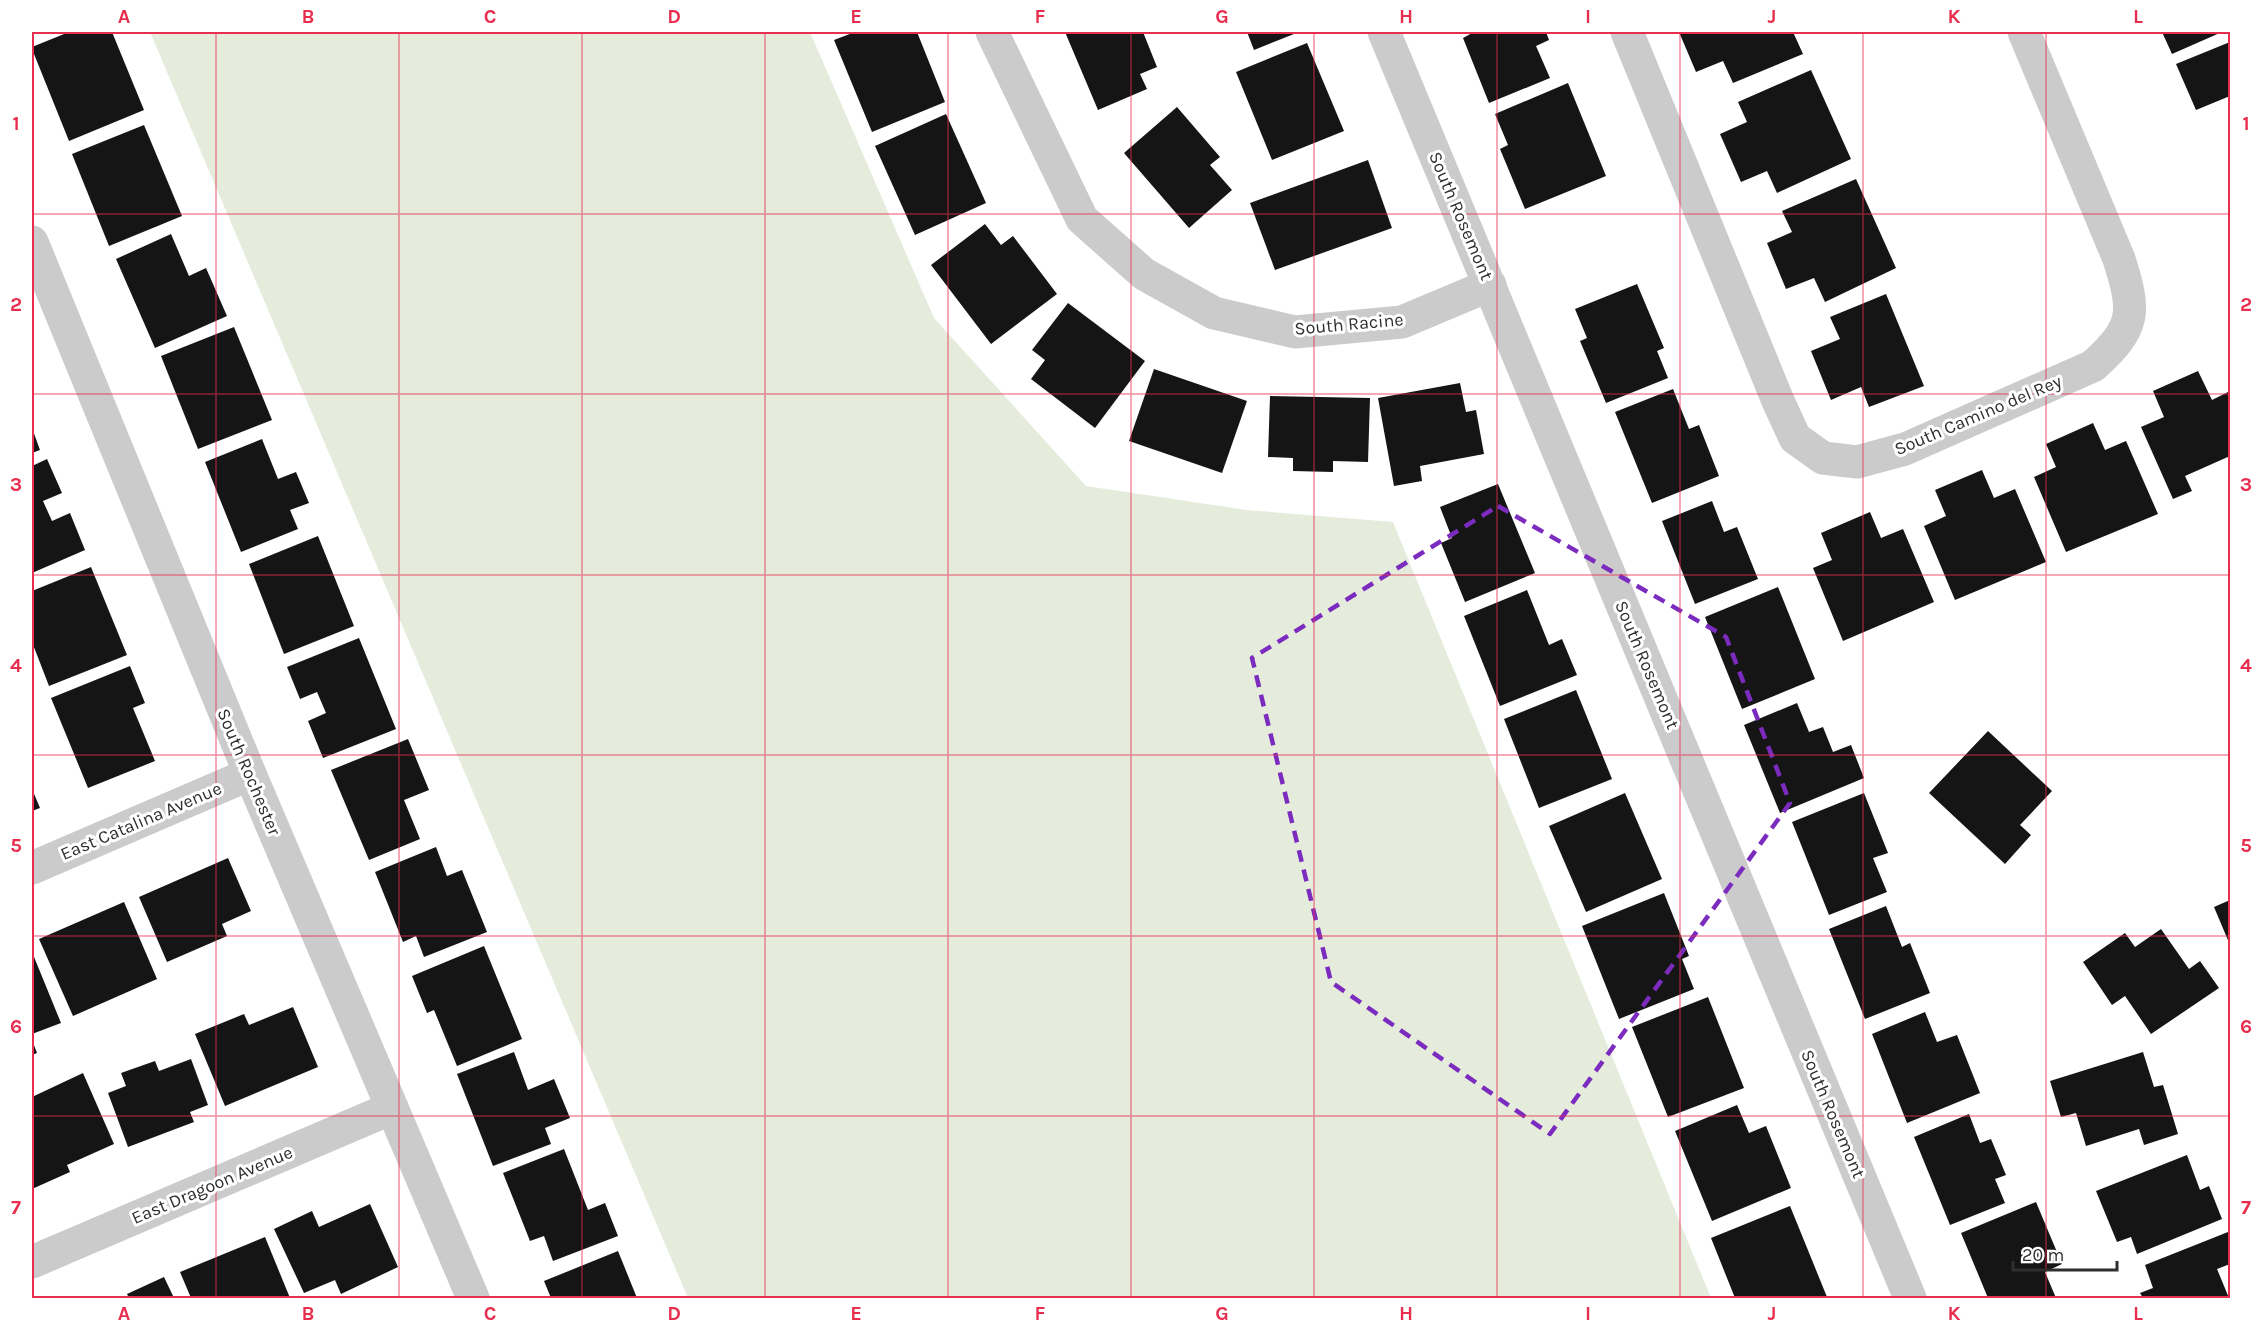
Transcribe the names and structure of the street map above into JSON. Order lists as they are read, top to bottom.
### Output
{
  "streets": {
    "street": [
      "South Rosemont",
      "South Racine",
      "South Camino del Rey",
      "South Rochester",
      "East Catalina Avenue",
      "East Dragoon Avenue"
    ]
  },
  "crossings": [
    ["South Rosemont", "South Racine"],
    ["South Rochester", "East Catalina Avenue"],
    ["South Rochester", "East Dragoon Avenue"]
  ],
  "scale_bar": "20 m",
  "grid": {
    "columns": [
      "A",
      "B",
      "C",
      "D",
      "E",
      "F",
      "G",
      "H",
      "I",
      "J",
      "K",
      "L"
    ],
    "rows": [
      "1",
      "2",
      "3",
      "4",
      "5",
      "6",
      "7"
    ]
  }
}
